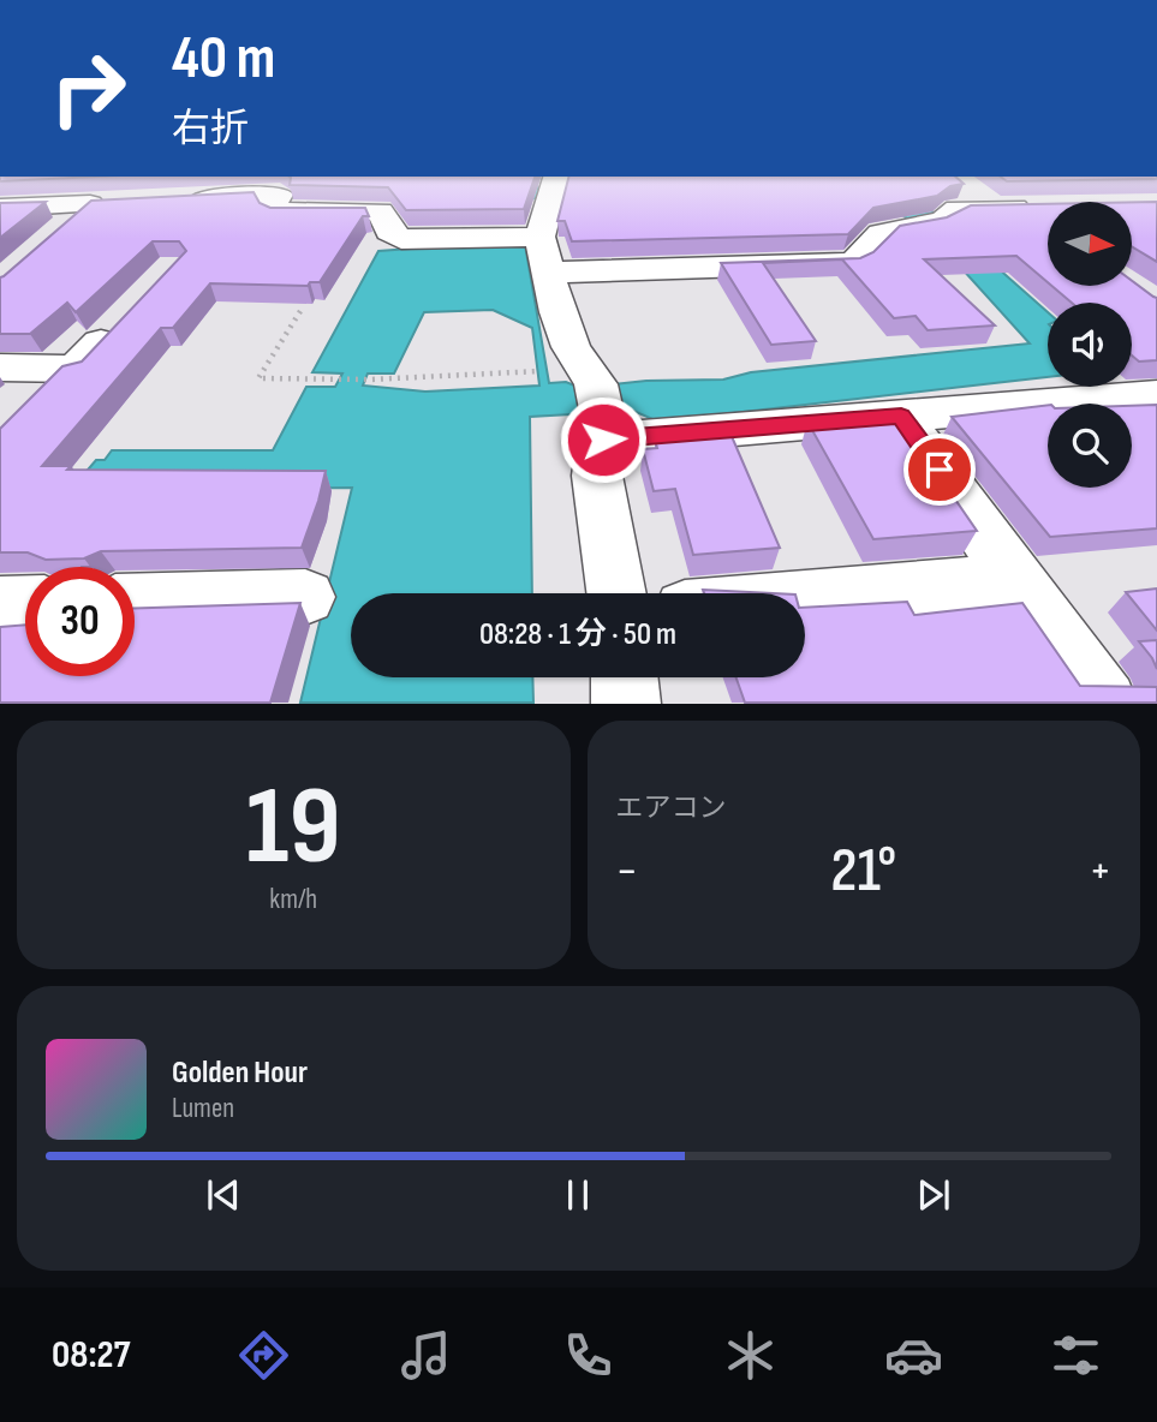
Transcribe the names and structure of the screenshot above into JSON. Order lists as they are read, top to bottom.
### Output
{
  "north": "right",
  "page": {
    "turn": ["40 m", "右折"],
    "limit": "30",
    "trip": "08:28 · 1 分 · 50 m",
    "tile": [
      ["19", "km/h"],
      "エアコン"
    ],
    "heat": ["−", "21°", "+"],
    "song": ["Golden Hour", "Lumen"],
    "tabs": "08:27"
  }
}
